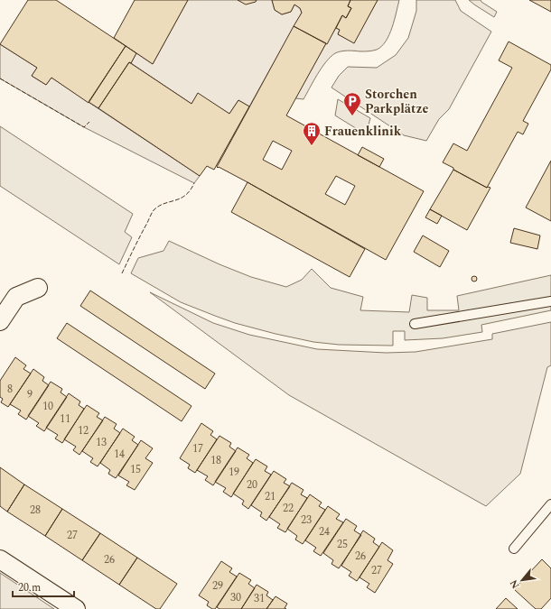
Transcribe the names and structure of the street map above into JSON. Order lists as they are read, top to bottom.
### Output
{
  "places": {
    "parking": ["Storchen Parkplätze"],
    "building": ["Frauenklinik"]
  },
  "house_numbers": [
    "8",
    "9",
    "10",
    "11",
    "12",
    "13",
    "17",
    "14",
    "18",
    "15",
    "19",
    "20",
    "21",
    "22",
    "28",
    "23",
    "24",
    "27",
    "25",
    "26",
    "26",
    "27",
    "29",
    "30",
    "31"
  ],
  "scale_bar": "20 m",
  "north": "bottom left"
}
